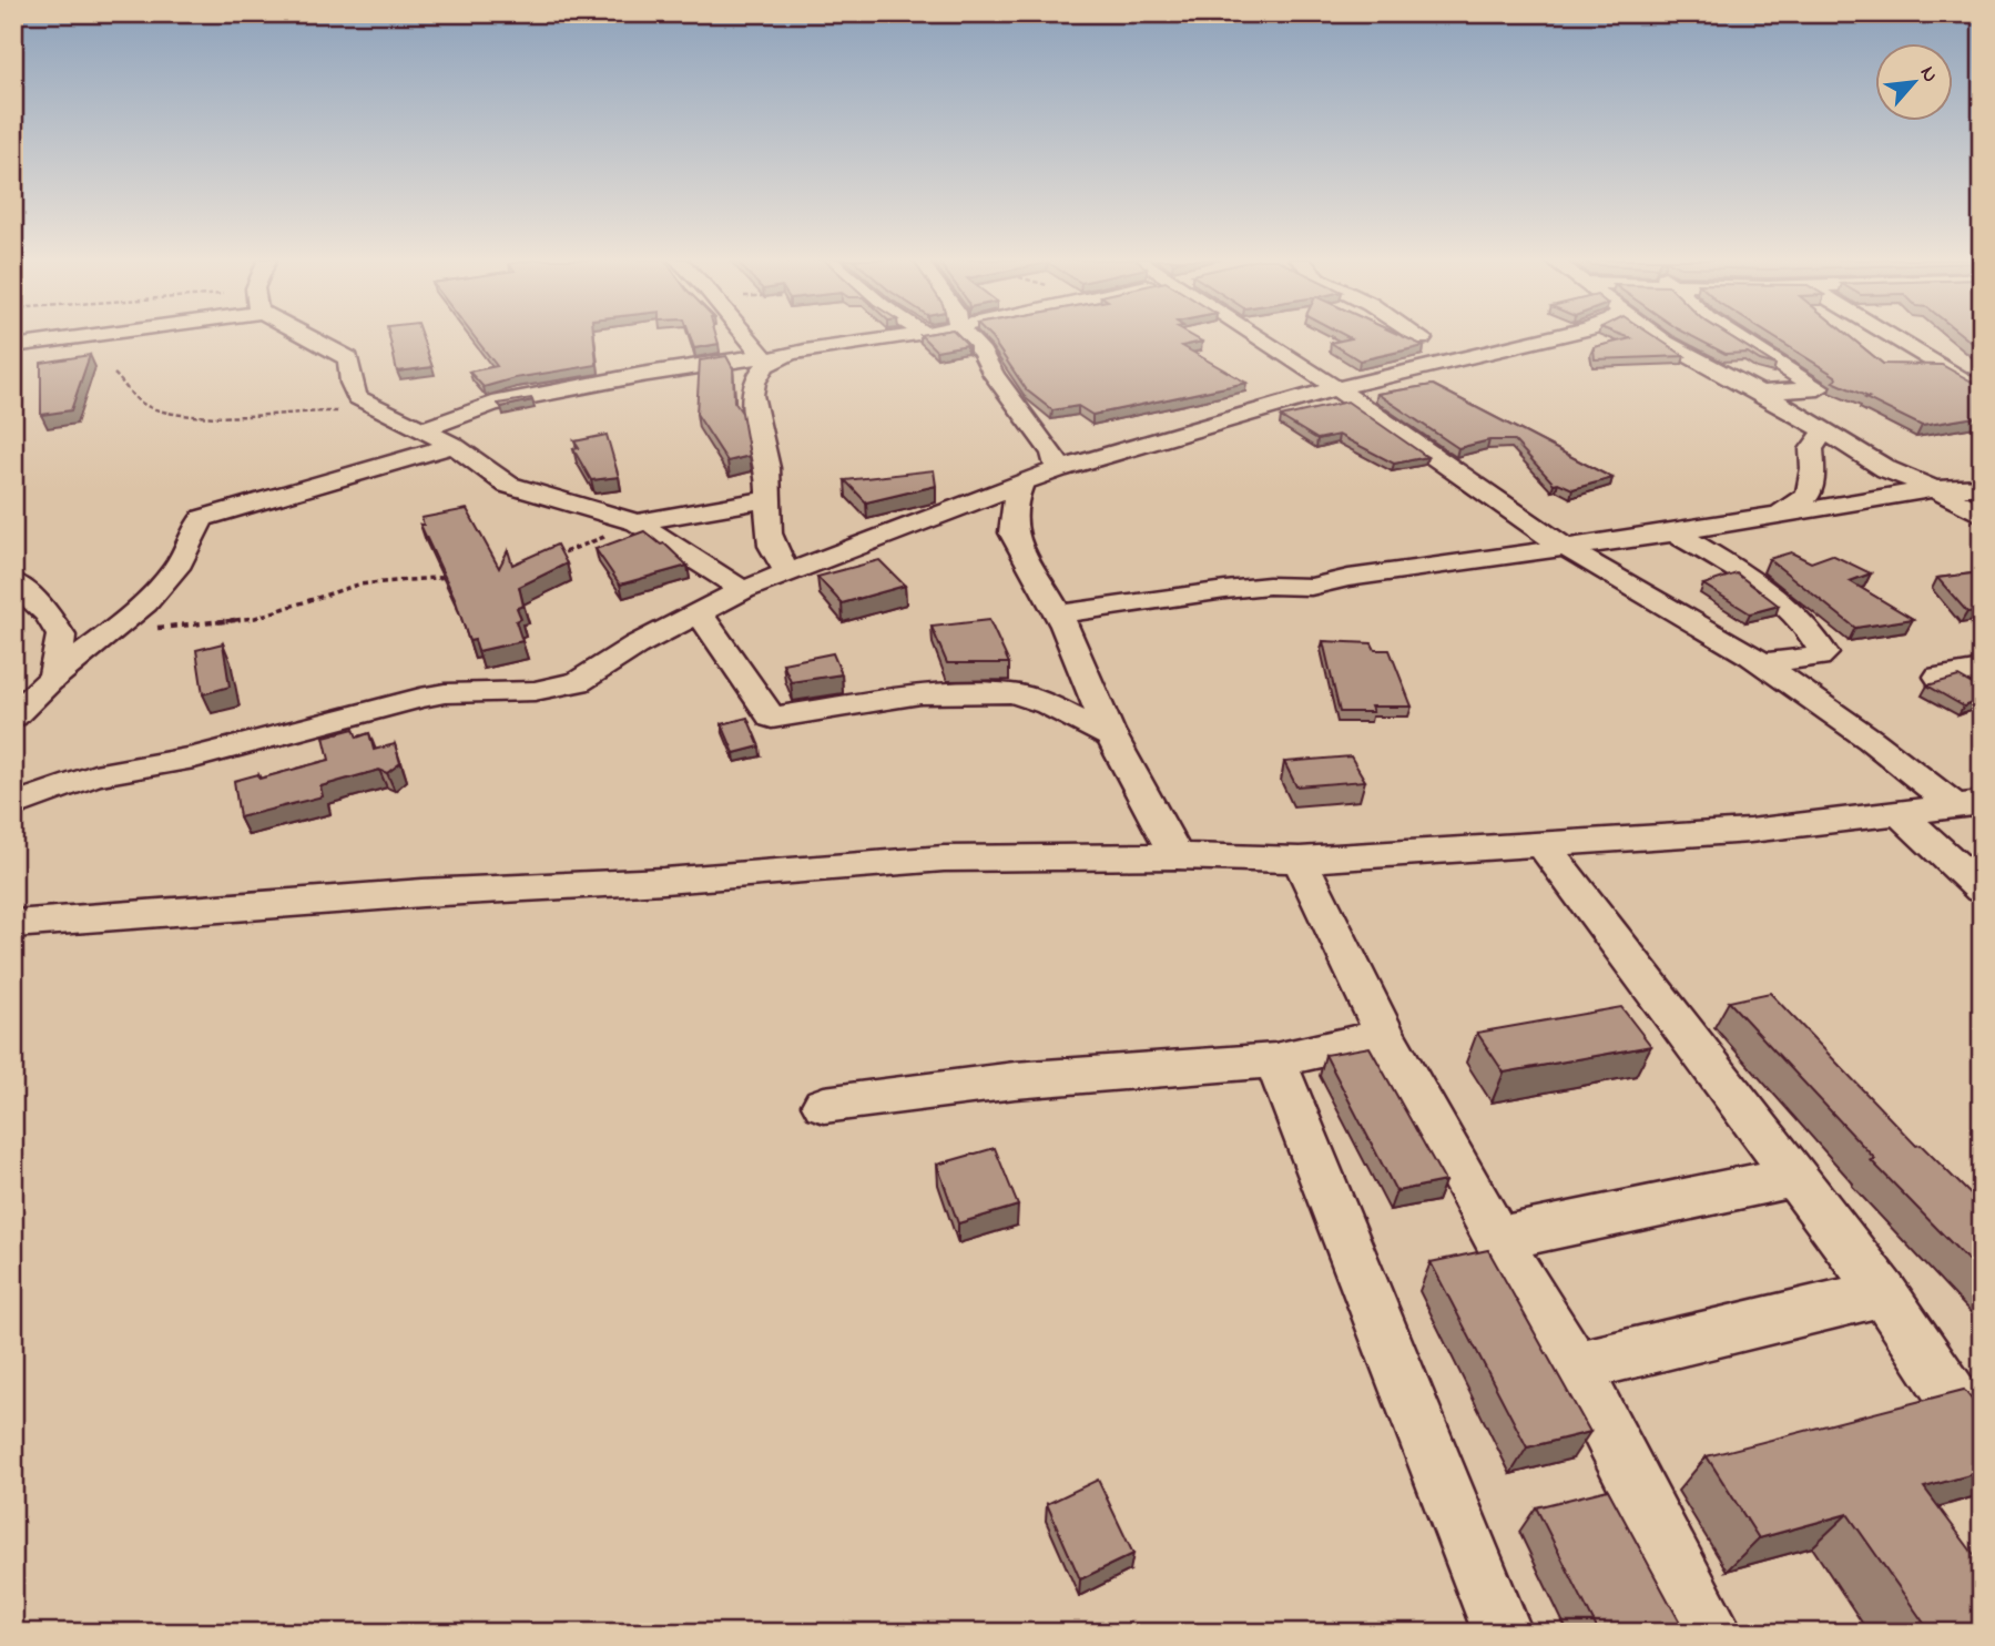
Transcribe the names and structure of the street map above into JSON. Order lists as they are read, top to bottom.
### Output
{
  "north": "top right"
}
